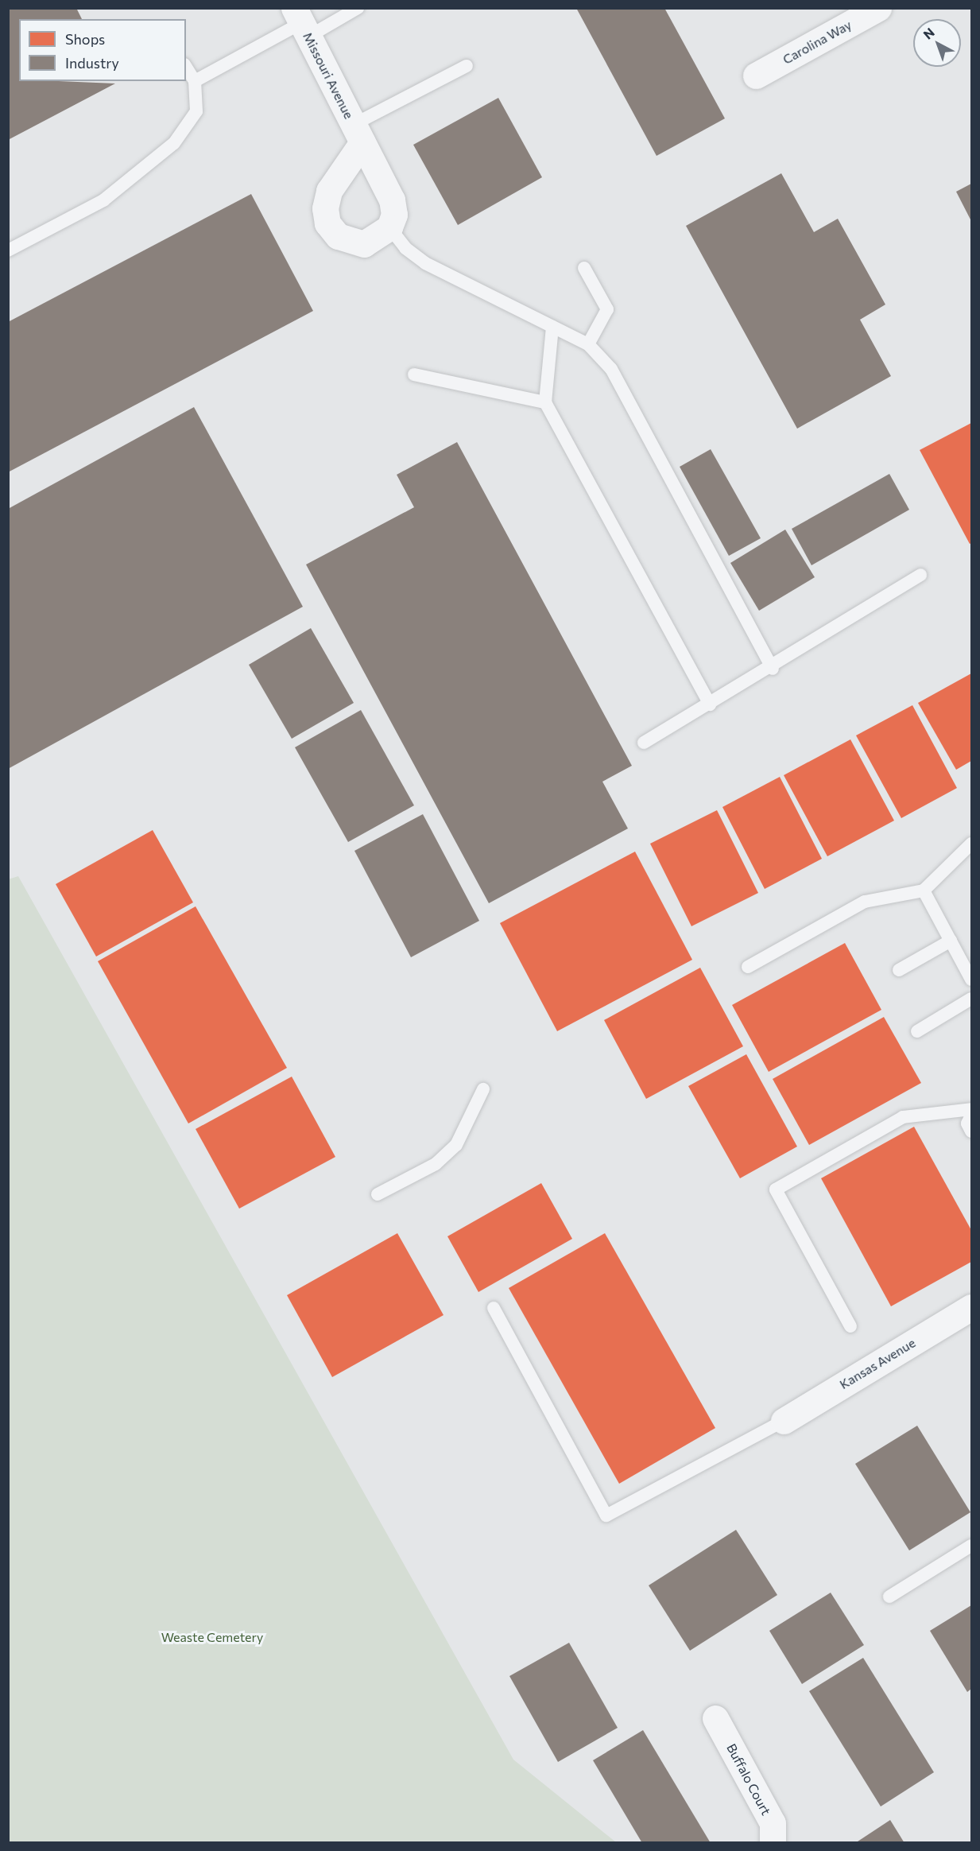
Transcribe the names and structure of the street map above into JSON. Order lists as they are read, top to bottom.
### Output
{
  "streets": {
    "street": [
      "Carolina Way",
      "Missouri Avenue",
      "Kansas Avenue",
      "Buffalo Court"
    ]
  },
  "parks": ["Weaste Cemetery"],
  "legend": ["Shops", "Industry"],
  "north": "top left"
}
